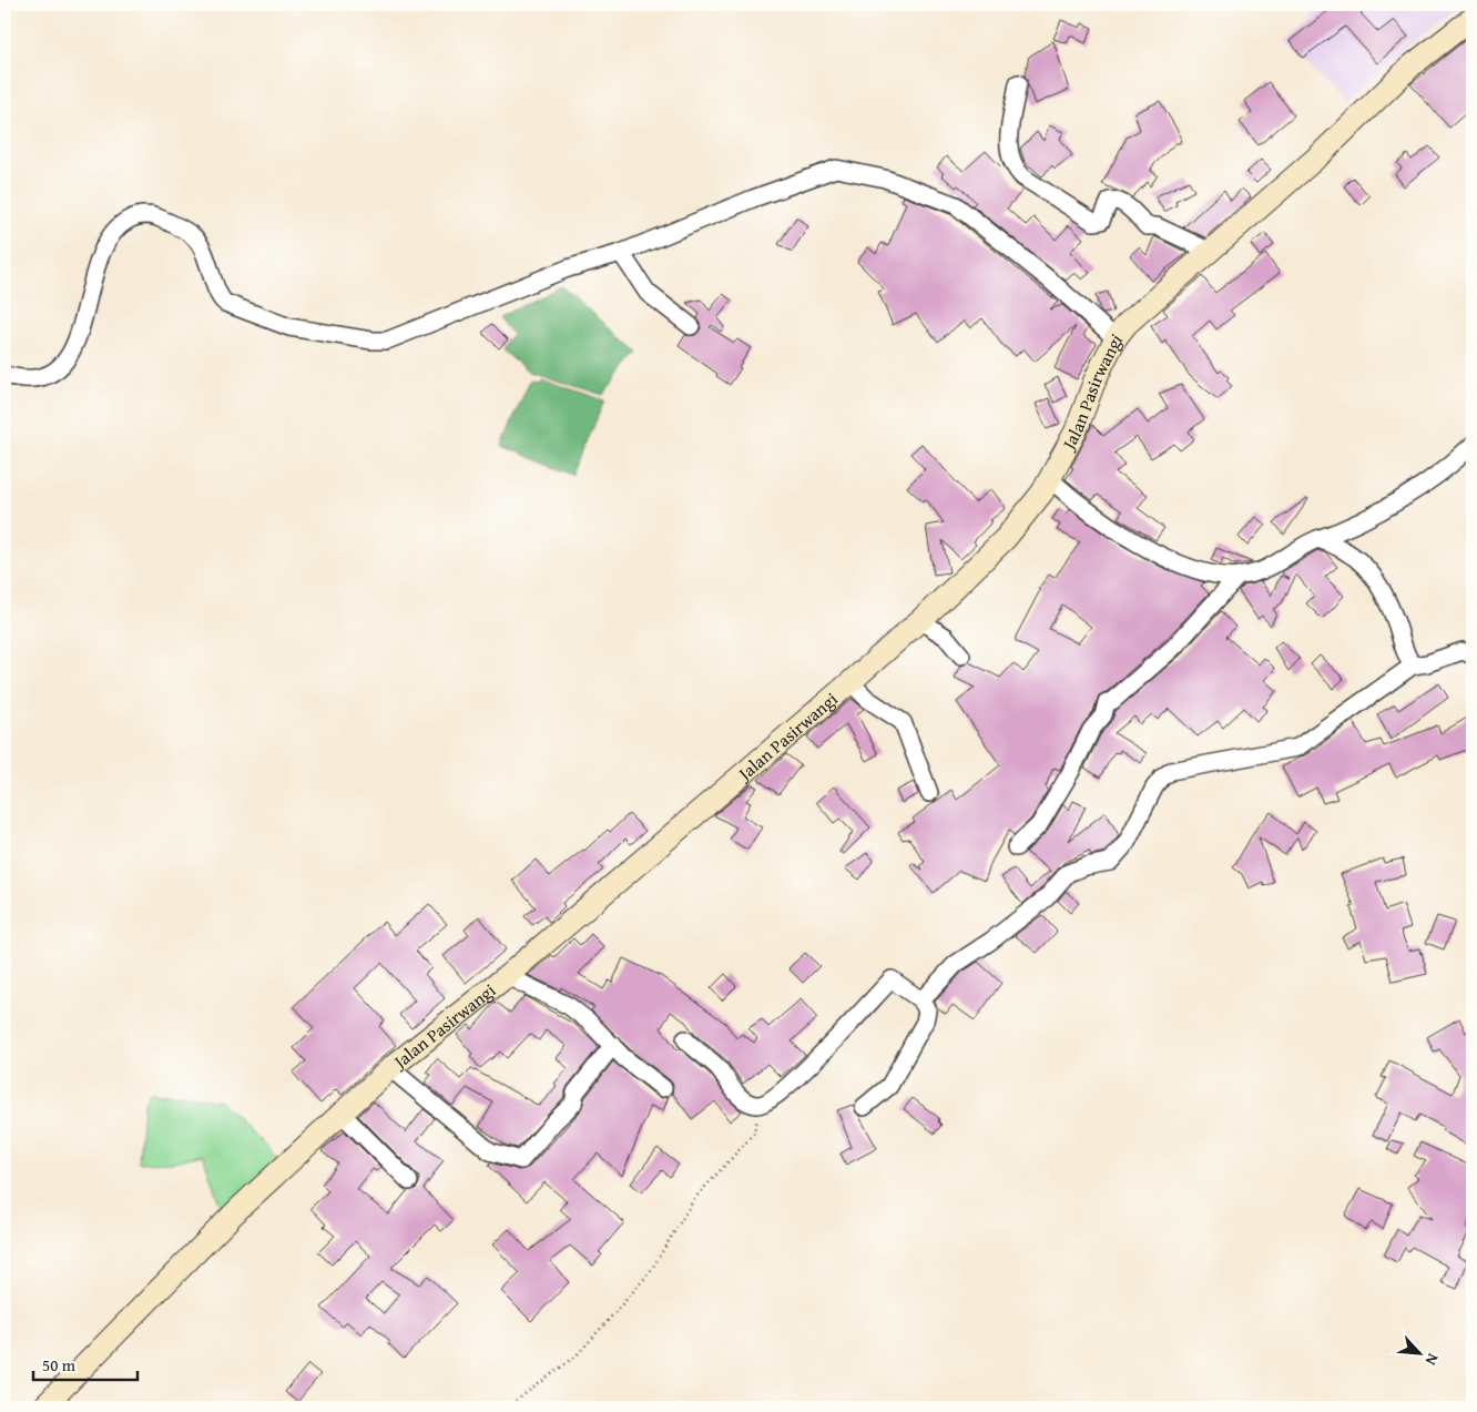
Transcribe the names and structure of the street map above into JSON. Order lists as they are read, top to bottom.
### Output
{
  "streets": {
    "street": ["Jalan Pasirwangi"]
  },
  "scale_bar": "50 m",
  "north": "bottom right"
}
